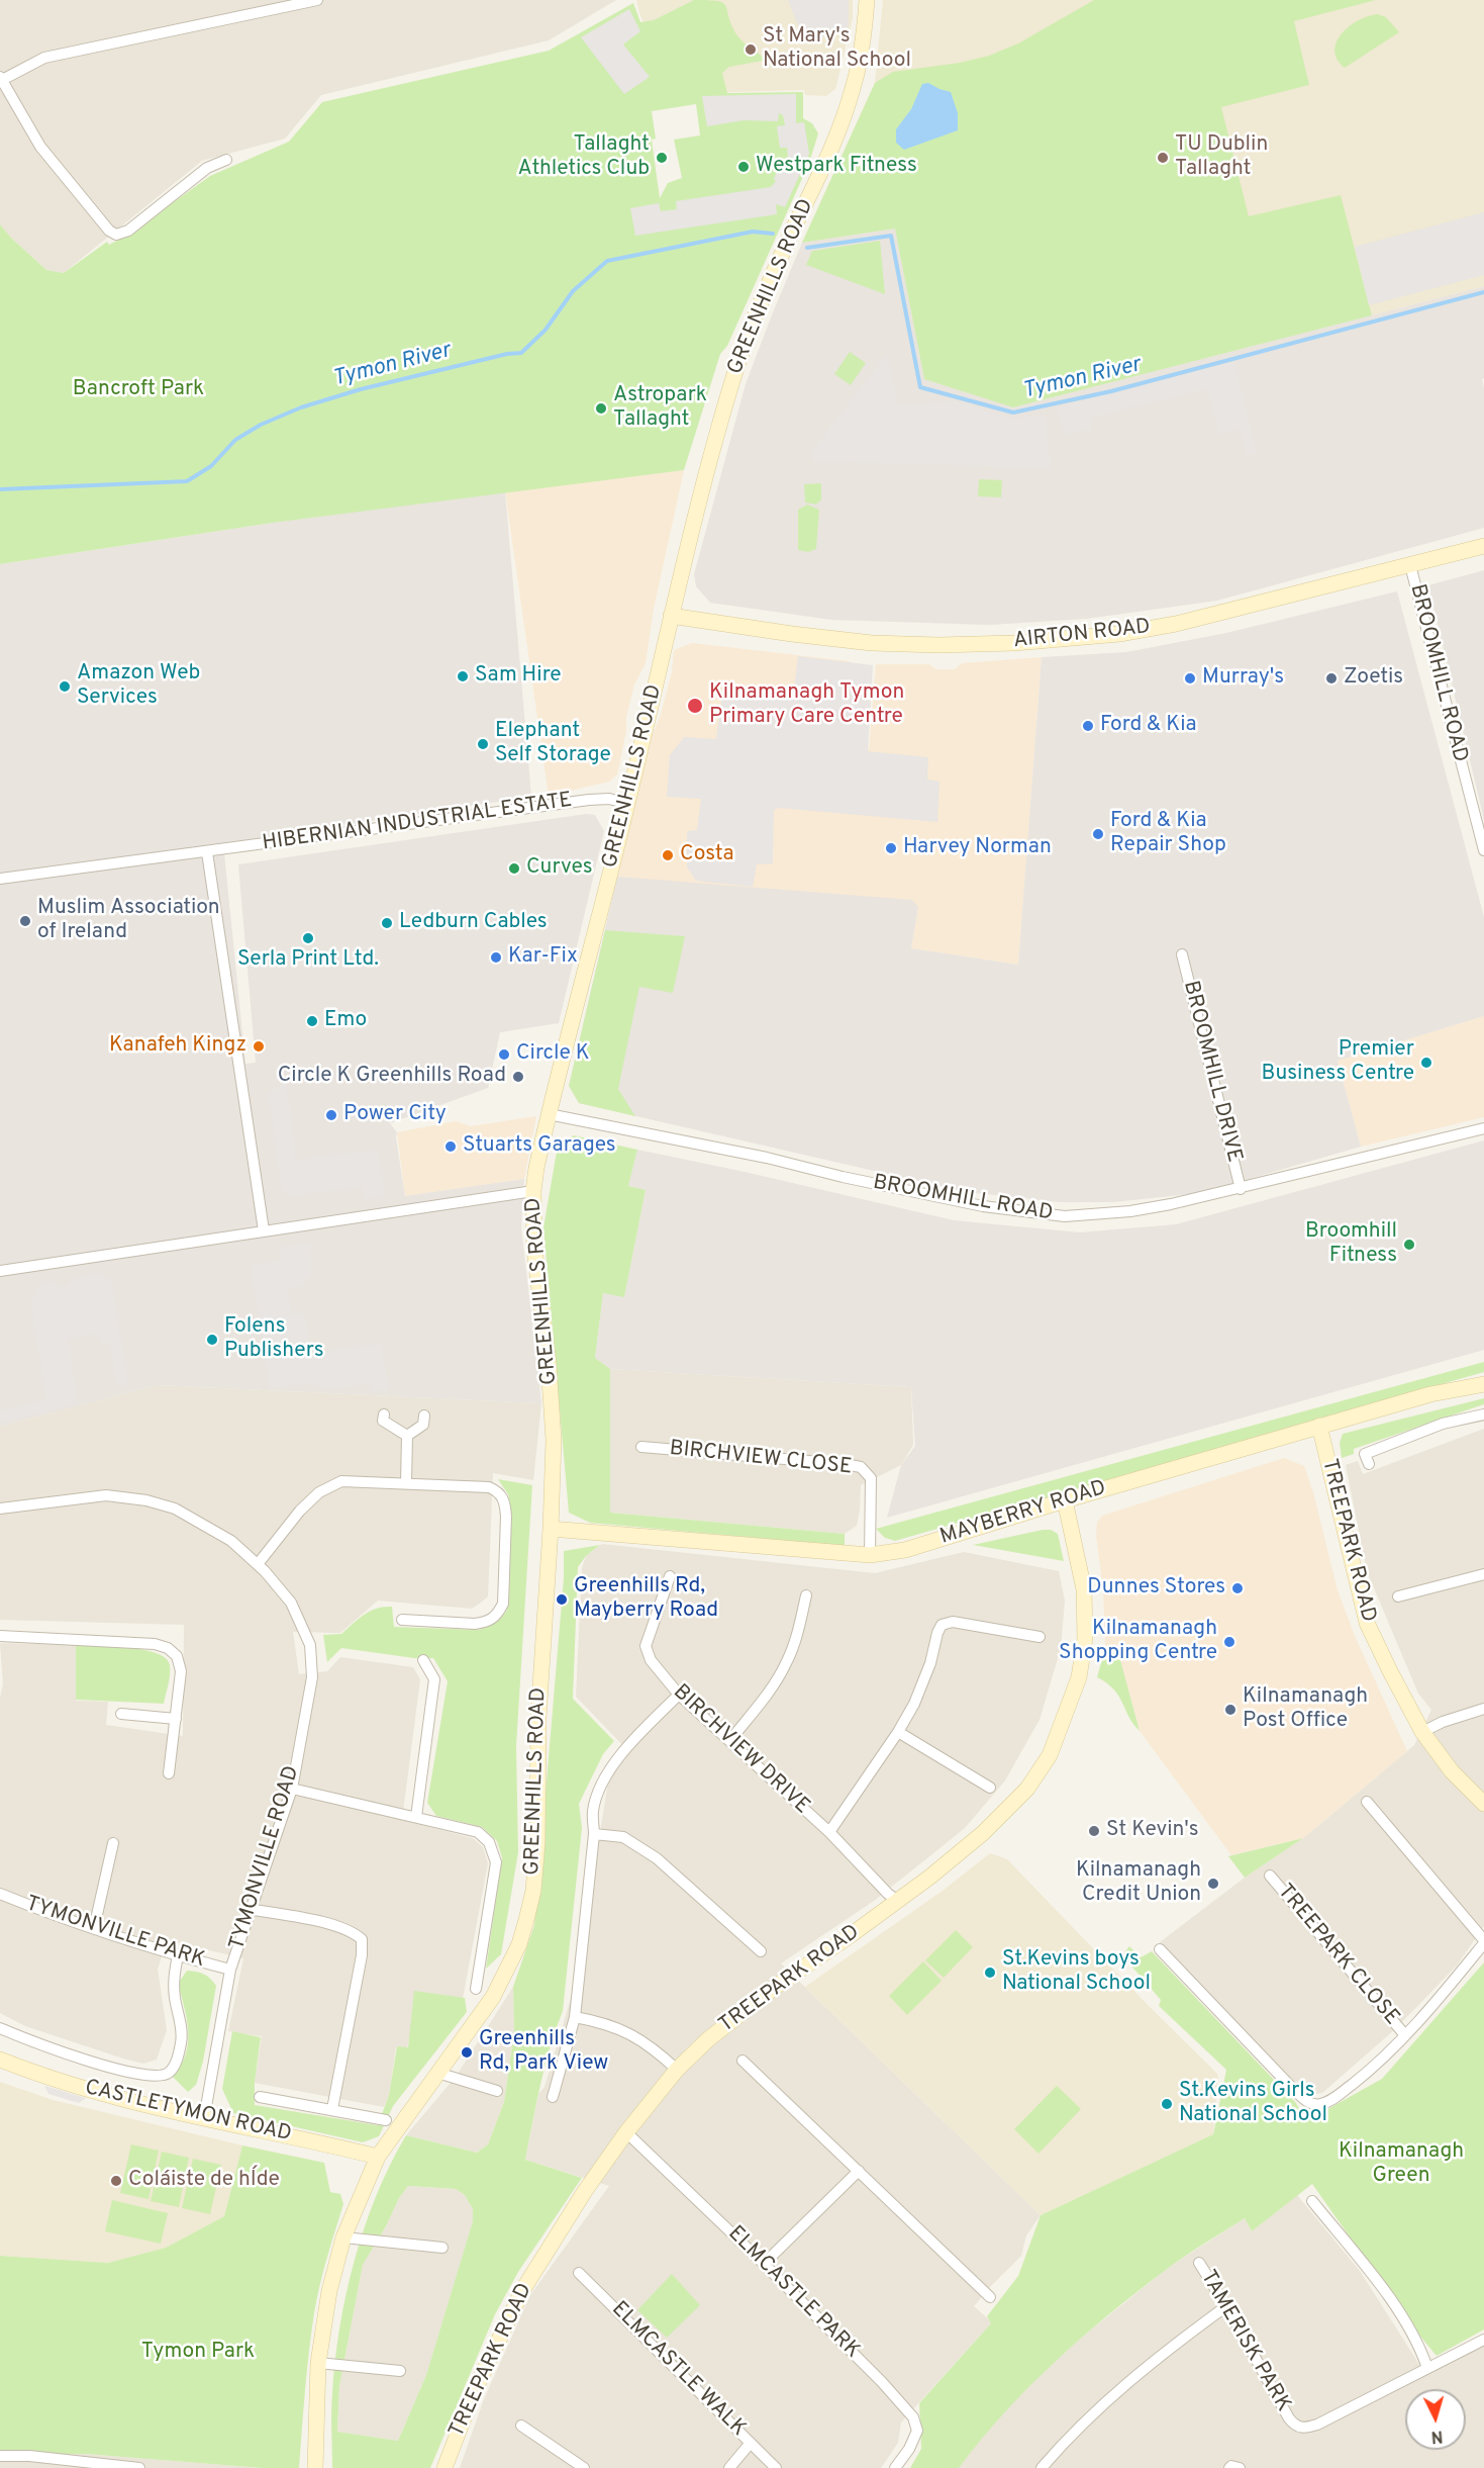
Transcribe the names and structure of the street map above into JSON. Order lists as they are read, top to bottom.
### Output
{
  "streets": {
    "street": [
      "GREENHILLS ROAD",
      "AIRTON ROAD",
      "BROOMHILL ROAD",
      "HIBERNIAN INDUSTRIAL ESTATE",
      "BROOMHILL DRIVE",
      "BIRCHVIEW CLOSE",
      "MAYBERRY ROAD",
      "TREEPARK ROAD",
      "BIRCHVIEW DRIVE",
      "TYMONVILLE ROAD",
      "TYMONVILLE PARK",
      "TREEPARK CLOSE",
      "CASTLETYMON ROAD",
      "ELMCASTLE PARK",
      "TAMERISK PARK",
      "ELMCASTLE WALK"
    ]
  },
  "crossings": [
    ["GREENHILLS ROAD", "AIRTON ROAD"],
    ["GREENHILLS ROAD", "BROOMHILL ROAD"],
    ["GREENHILLS ROAD", "HIBERNIAN INDUSTRIAL ESTATE"],
    ["GREENHILLS ROAD", "MAYBERRY ROAD"],
    ["GREENHILLS ROAD", "CASTLETYMON ROAD"],
    ["AIRTON ROAD", "BROOMHILL ROAD"],
    ["BROOMHILL ROAD", "BROOMHILL DRIVE"],
    ["BIRCHVIEW CLOSE", "MAYBERRY ROAD"],
    ["MAYBERRY ROAD", "TREEPARK ROAD"],
    ["TREEPARK ROAD", "BIRCHVIEW DRIVE"],
    ["TREEPARK ROAD", "ELMCASTLE PARK"],
    ["TYMONVILLE ROAD", "TYMONVILLE PARK"],
    ["TYMONVILLE ROAD", "CASTLETYMON ROAD"]
  ],
  "water": ["Tymon River"],
  "parks": ["Bancroft Park", "Kilnamanagh Green", "Tymon Park"],
  "places": [
    "St Mary's National School",
    "Tallaght Athletics Club",
    "TU Dublin Tallaght",
    "Westpark Fitness",
    "Astropark Tallaght",
    "Sam Hire",
    "Murray's",
    "Zoetis",
    "Amazon Web Services",
    "Kilnamanagh Tymon Primary Care Centre",
    "Ford & Kia",
    "Elephant Self Storage",
    "Ford & Kia Repair Shop",
    "Harvey Norman",
    "Costa",
    "Curves",
    "Muslim Association of Ireland",
    "Ledburn Cables",
    "Serla Print Ltd.",
    "Kar-Fix",
    "Emo",
    "Kanafeh Kingz",
    "Circle K",
    "Premier Business Centre",
    "Circle K Greenhills Road",
    "Power City",
    "Stuarts Garages",
    "Broomhill Fitness",
    "Folens Publishers",
    "Dunnes Stores",
    "Greenhills Rd, Mayberry Road",
    "Kilnamanagh Shopping Centre",
    "Kilnamanagh Post Office",
    "St Kevin's",
    "Kilnamanagh Credit Union",
    "St.Kevins boys National School",
    "Greenhills Rd, Park View",
    "St.Kevins Girls National School",
    "Coláiste de hÍde"
  ],
  "north": "bottom"
}
